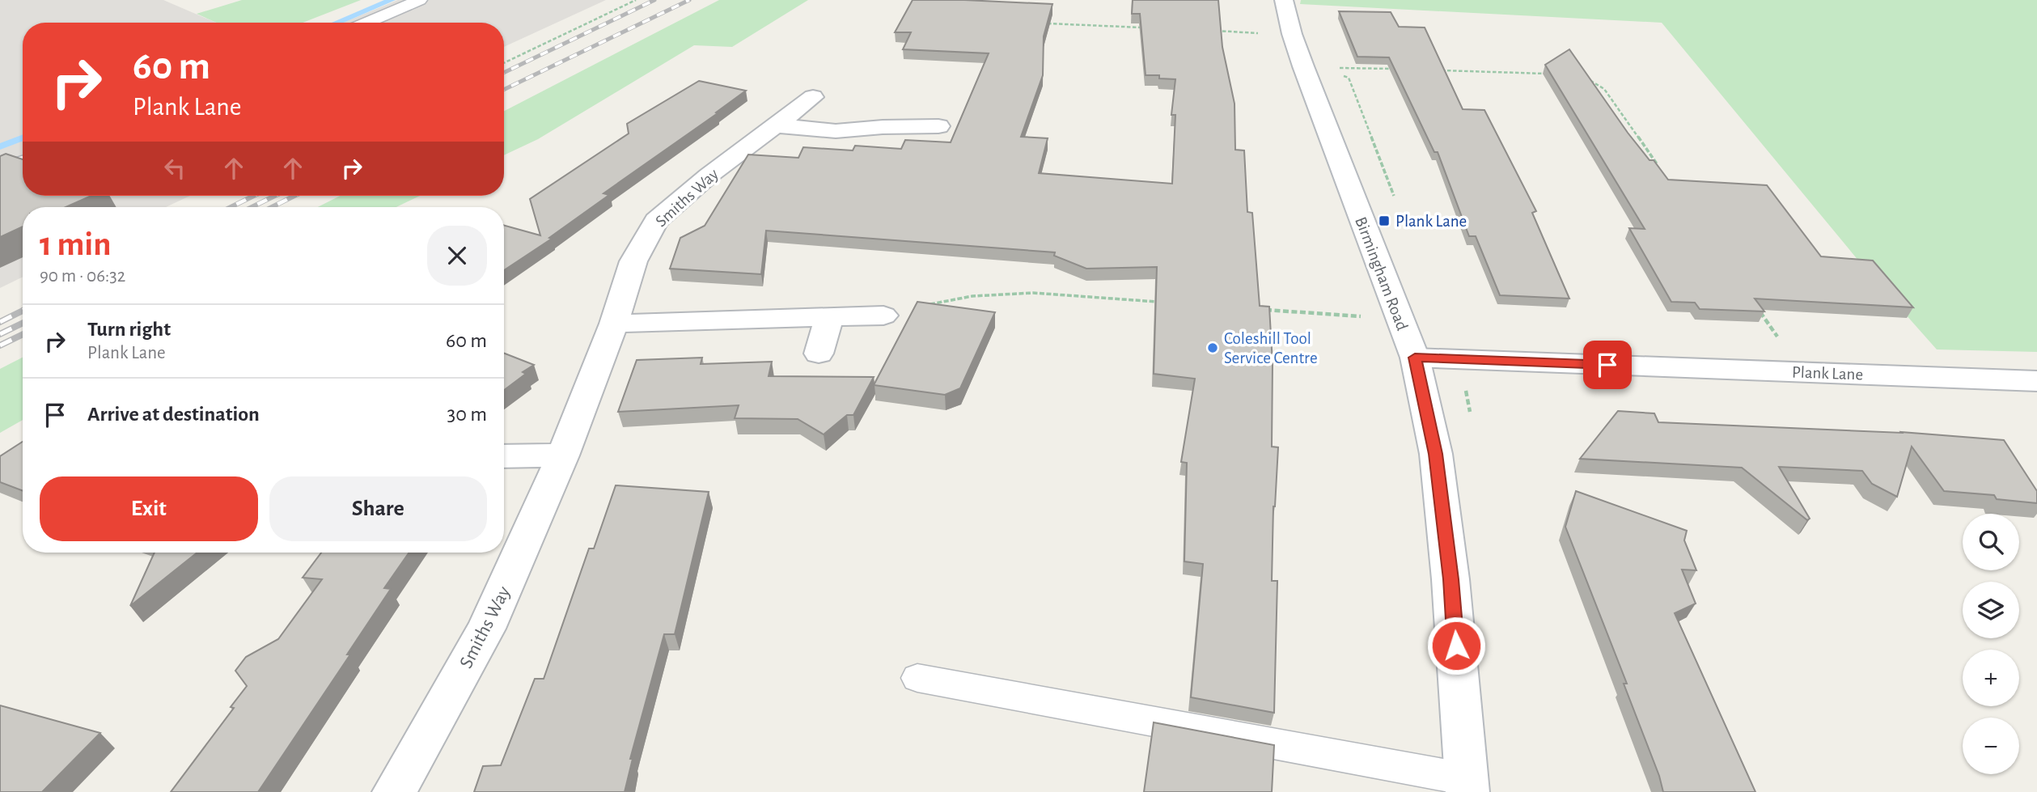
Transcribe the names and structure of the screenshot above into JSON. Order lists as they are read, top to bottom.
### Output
{
  "streets": {
    "street": ["Smiths Way", "Birmingham Road", "Plank Lane"]
  },
  "crossings": [
    ["Birmingham Road", "Plank Lane"]
  ],
  "places": {
    "transit": ["Plank Lane"],
    "other": ["Coleshill Tool Service Centre"]
  },
  "page": {
    "turn": ["60 m", "Plank Lane"],
    "heading": ["1 min", "90 m · 06:32"],
    "list": [
      {
        "name": "Turn right",
        "note": "Plank Lane",
        "value": "60 m"
      },
      {
        "name": "Arrive at destination",
        "value": "30 m"
      }
    ],
    "buttons": ["Exit", "Share"],
    "map_buttons": ["+", "−"]
  }
}
